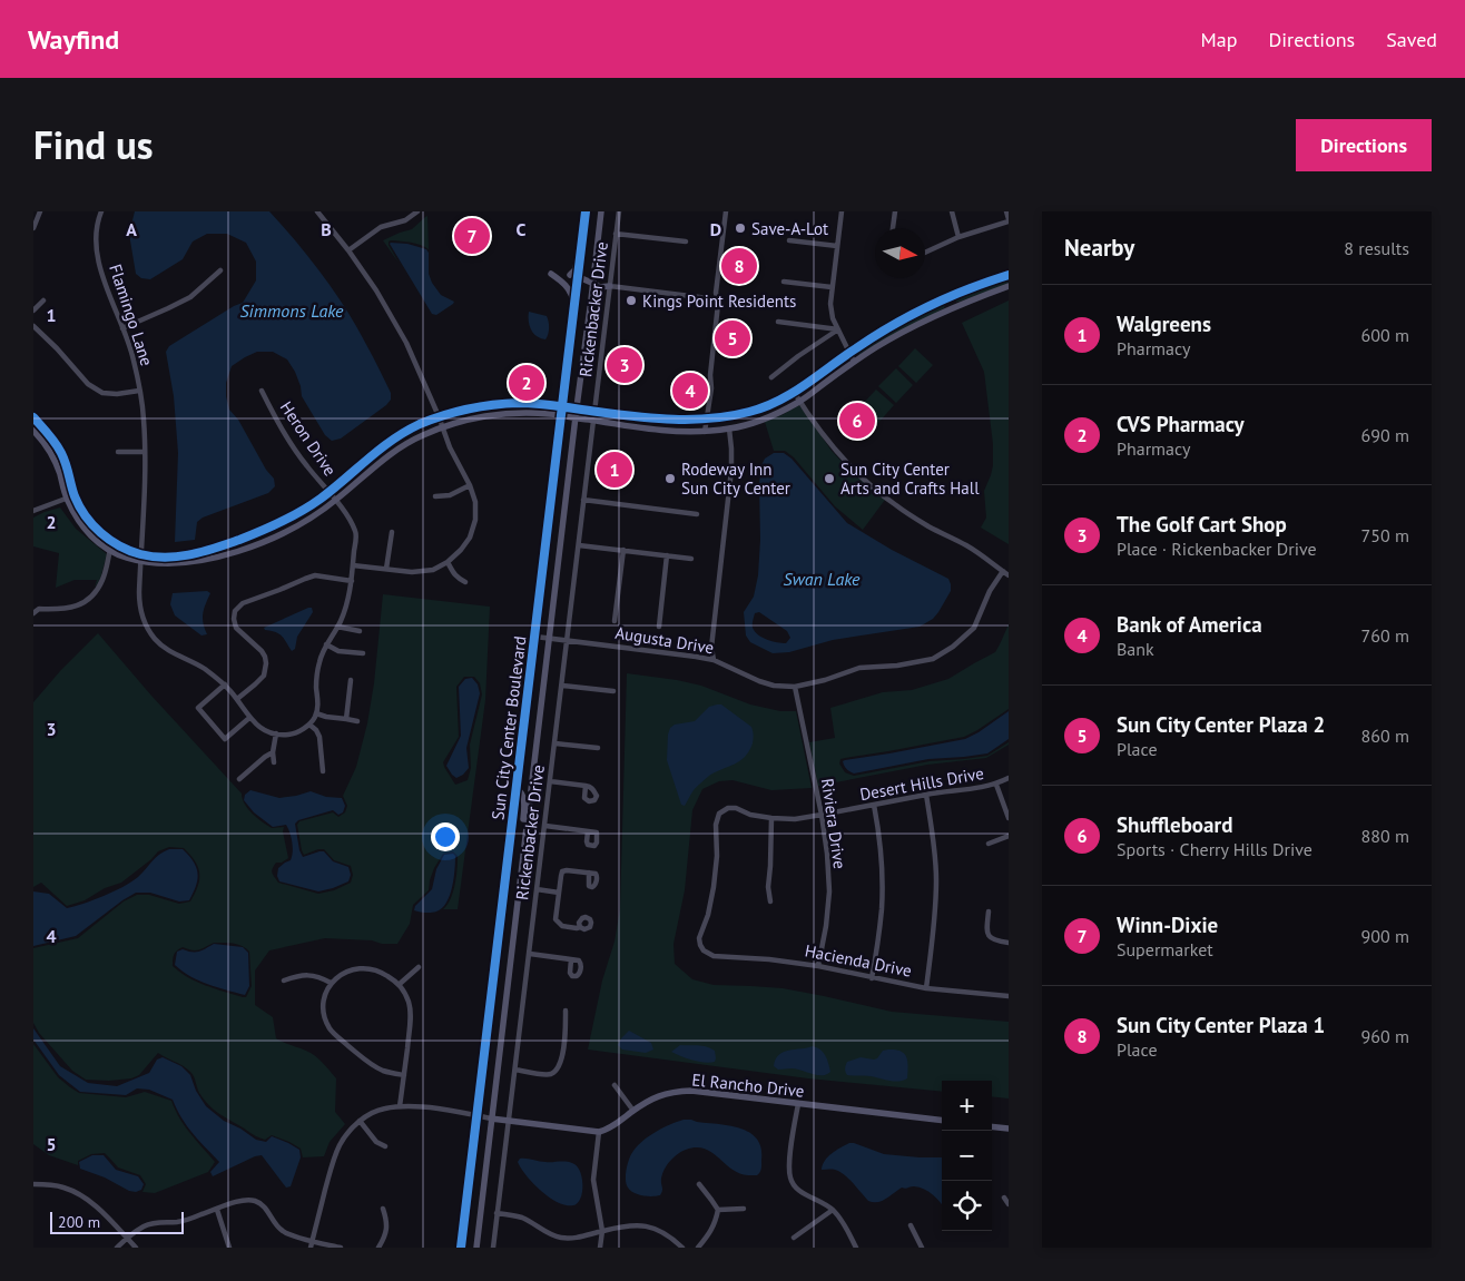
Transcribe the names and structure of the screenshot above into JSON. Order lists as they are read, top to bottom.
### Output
{
  "streets": {
    "street": [
      "Rickenbacker Drive",
      "Flamingo Lane",
      "Heron Drive",
      "Augusta Drive",
      "Sun City Center Boulevard",
      "Desert Hills Drive",
      "Riviera Drive",
      "Hacienda Drive",
      "El Rancho Drive"
    ]
  },
  "crossings": [
    ["Rickenbacker Drive", "Augusta Drive"],
    ["Augusta Drive", "Sun City Center Boulevard"],
    ["Augusta Drive", "Riviera Drive"],
    ["Desert Hills Drive", "Riviera Drive"],
    ["Desert Hills Drive", "Hacienda Drive"],
    ["Riviera Drive", "Hacienda Drive"]
  ],
  "water": ["Simmons Lake", "Swan Lake"],
  "places": [
    "Save-A-Lot",
    "Kings Point Residents",
    "Rodeway Inn Sun City Center",
    "Sun City Center Arts and Crafts Hall"
  ],
  "scale_bar": "200 m",
  "north": "right",
  "page": {
    "header": "Wayfind",
    "nav": ["Map", "Directions", "Saved"],
    "title": "Find us",
    "buttons": "Directions",
    "heading": ["Nearby", "8 results"],
    "pins": [
      "7",
      "8",
      "5",
      "3",
      "2",
      "4",
      "6",
      "1"
    ],
    "list": [
      {
        "mark": "1",
        "name": "Walgreens",
        "note": "Pharmacy",
        "value": "600 m"
      },
      {
        "mark": "2",
        "name": "CVS Pharmacy",
        "note": "Pharmacy",
        "value": "690 m"
      },
      {
        "mark": "3",
        "name": "The Golf Cart Shop",
        "note": "Place · Rickenbacker Drive",
        "value": "750 m"
      },
      {
        "mark": "4",
        "name": "Bank of America",
        "note": "Bank",
        "value": "760 m"
      },
      {
        "mark": "5",
        "name": "Sun City Center Plaza 2",
        "note": "Place",
        "value": "860 m"
      },
      {
        "mark": "6",
        "name": "Shuffleboard",
        "note": "Sports · Cherry Hills Drive",
        "value": "880 m"
      },
      {
        "mark": "7",
        "name": "Winn-Dixie",
        "note": "Supermarket",
        "value": "900 m"
      },
      {
        "mark": "8",
        "name": "Sun City Center Plaza 1",
        "note": "Place",
        "value": "960 m"
      }
    ],
    "map_buttons": ["+", "−"],
    "scale": "200 m"
  },
  "grid": {
    "columns": [
      "A",
      "B",
      "C",
      "D"
    ],
    "rows": [
      "1",
      "2",
      "3",
      "4",
      "5"
    ]
  }
}
